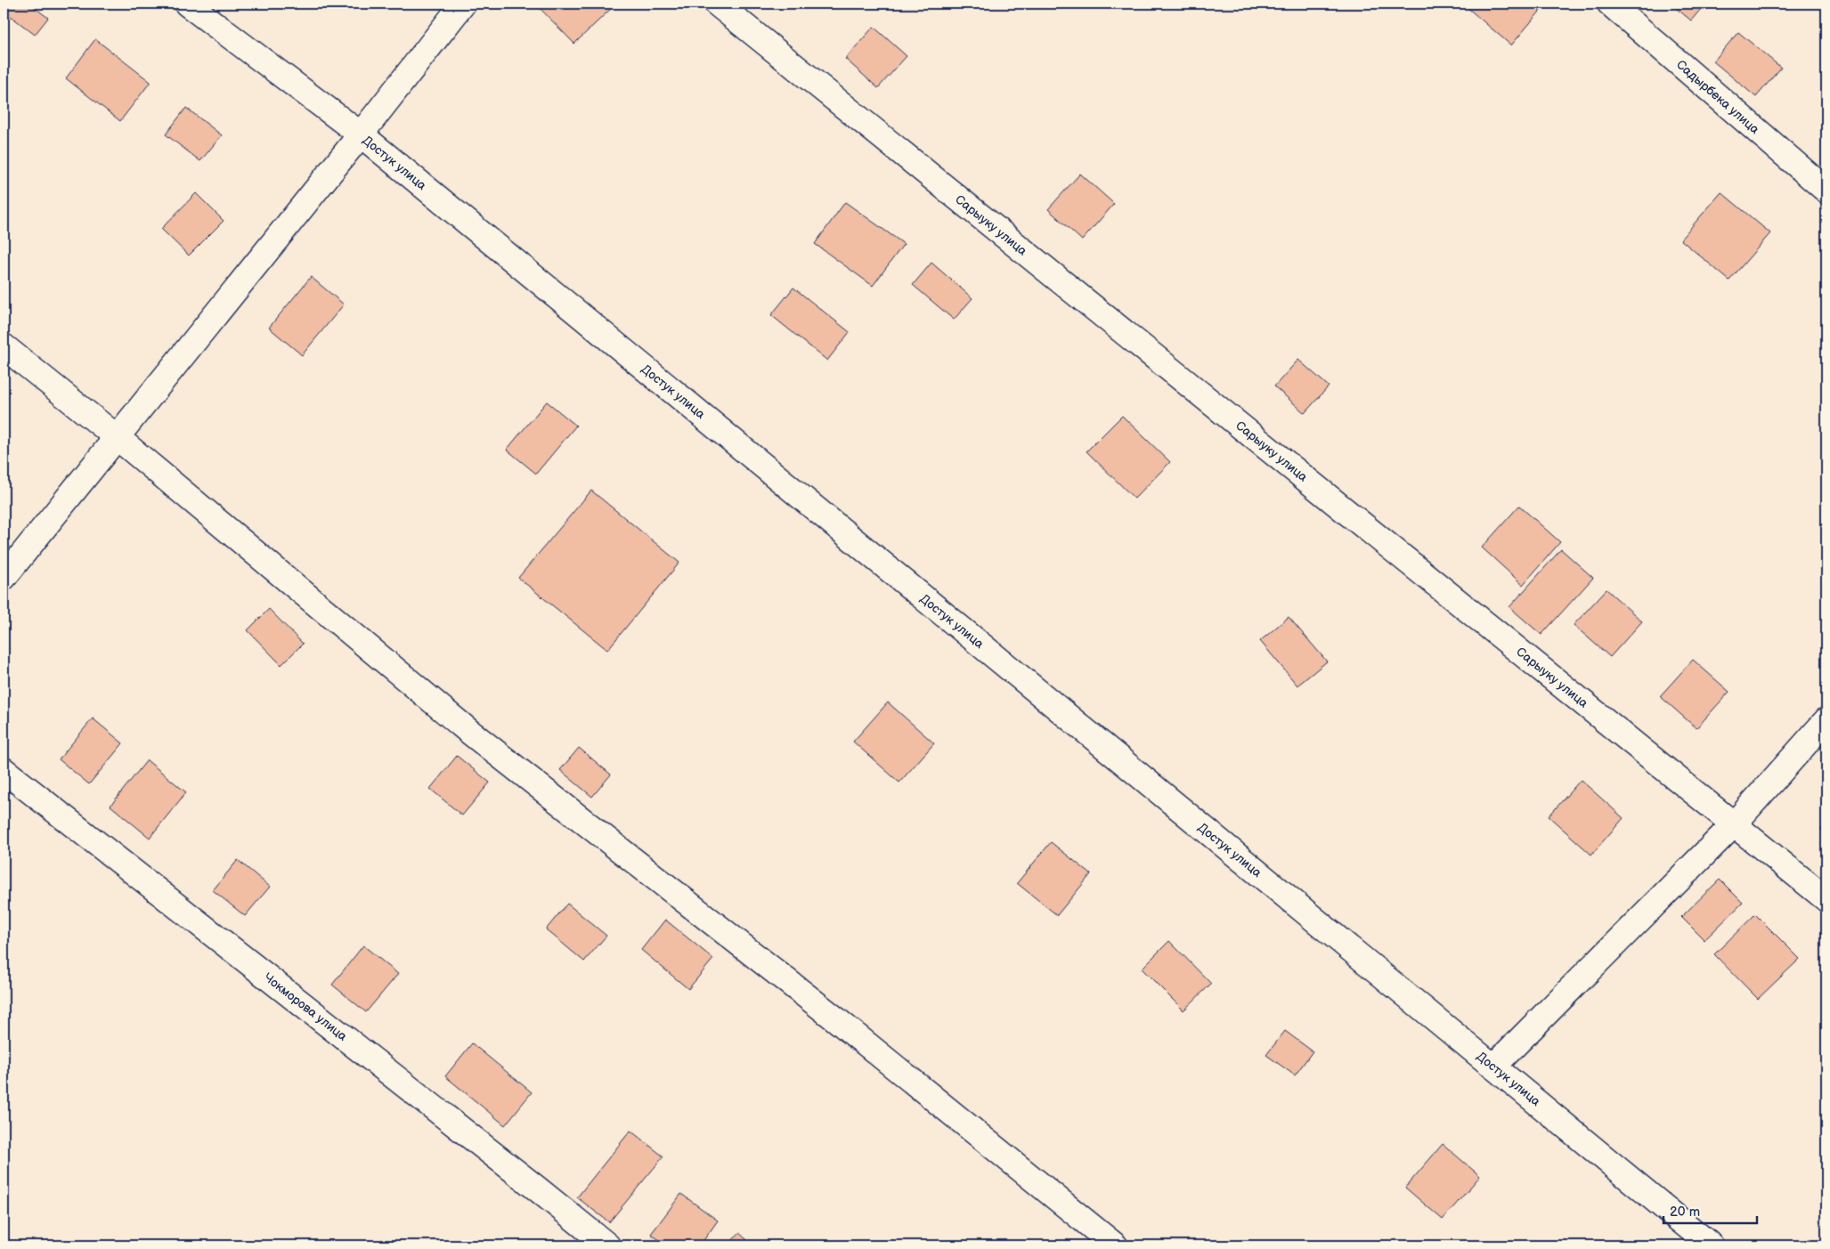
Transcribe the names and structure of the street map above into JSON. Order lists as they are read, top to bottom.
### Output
{
  "streets": {
    "street": [
      "Садырбека улица",
      "Достук улица",
      "Сарыуку улица",
      "Чокморова улица"
    ]
  },
  "scale_bar": "20 m"
}
